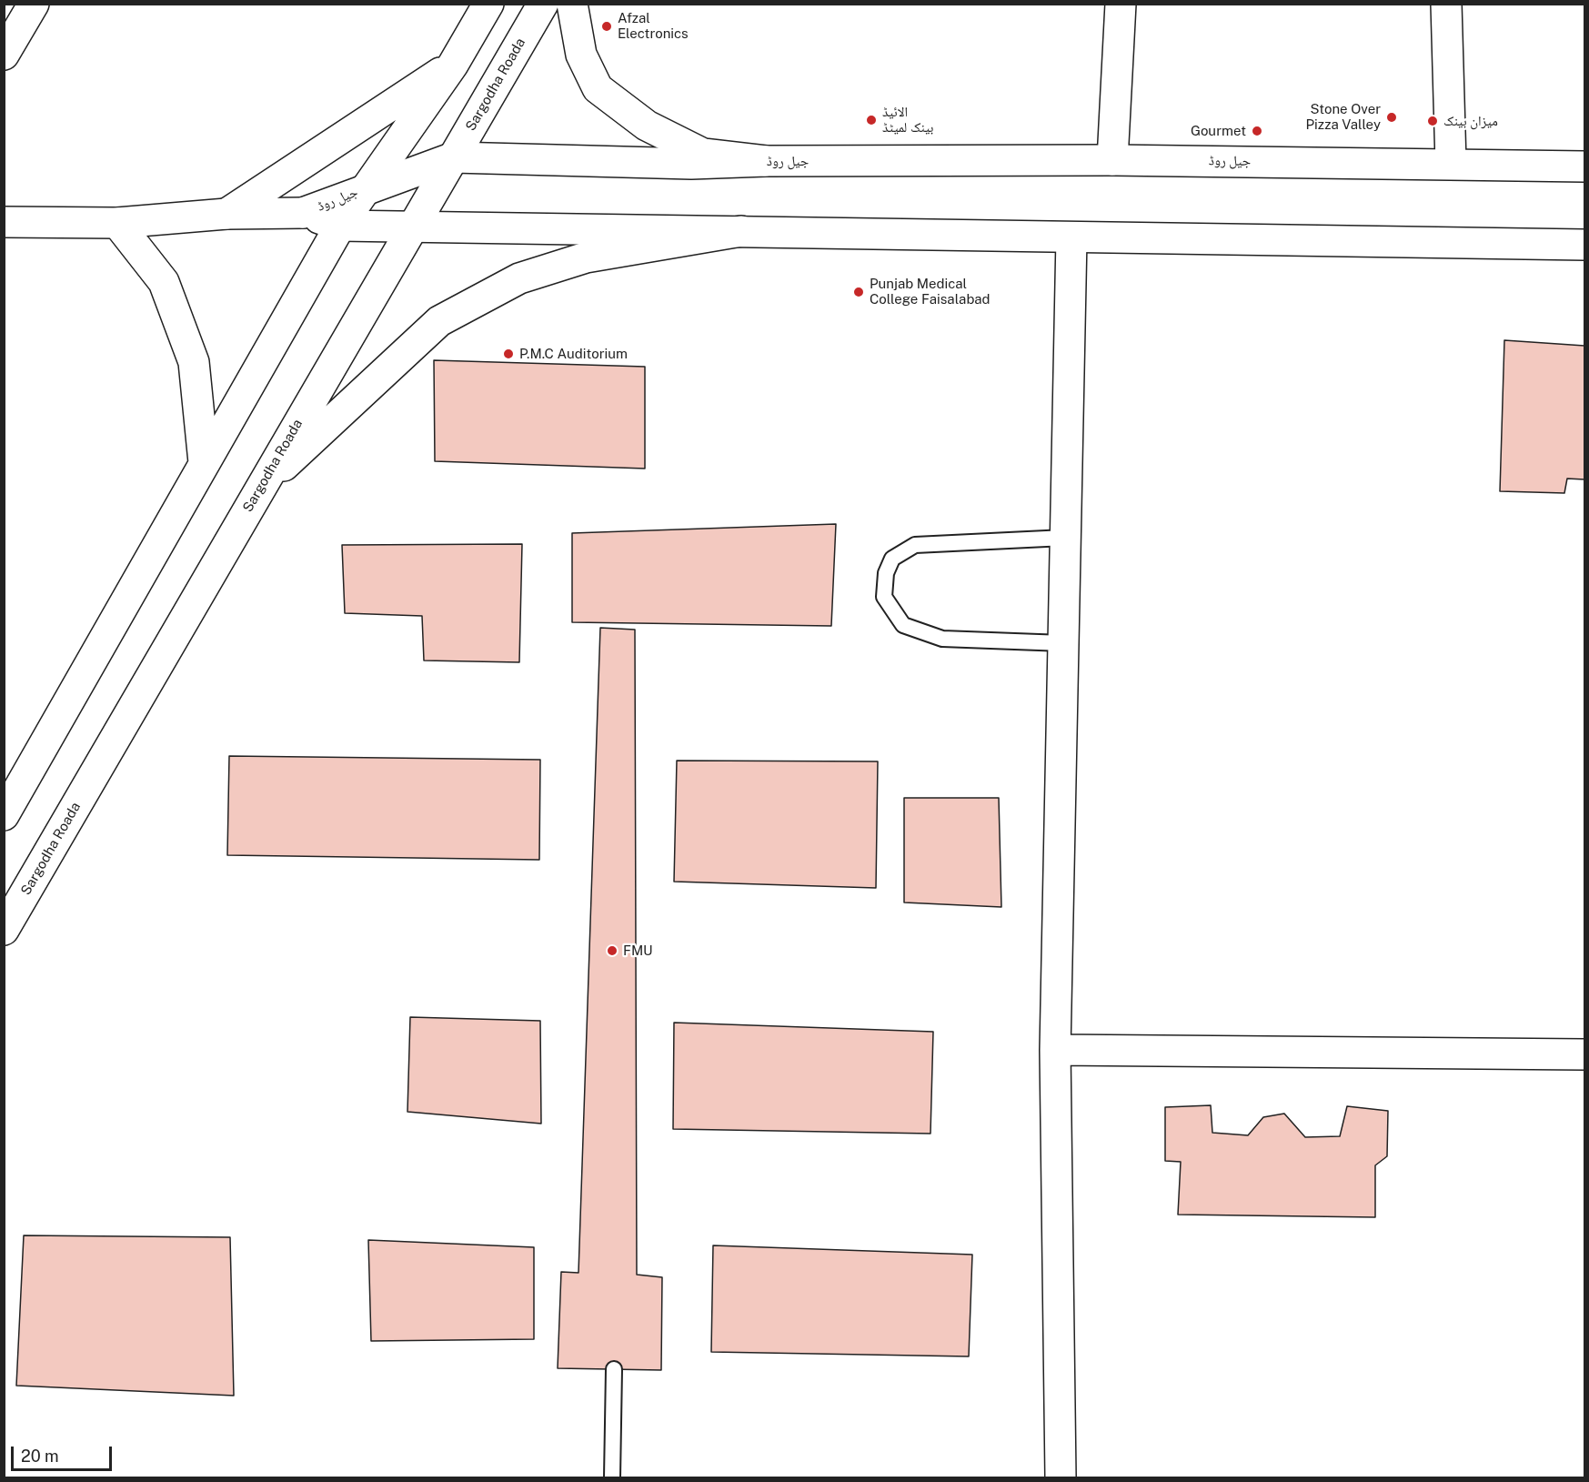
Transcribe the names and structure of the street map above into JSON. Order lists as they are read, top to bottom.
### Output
{
  "streets": {
    "main road": ["Sargodha Roada", "جیل روڈ"]
  },
  "crossings": [
    ["Sargodha Roada", "جیل روڈ"]
  ],
  "places": [
    "Afzal Electronics",
    "Stone Over Pizza Valley",
    "الائیڈ بینک لمیٹڈ",
    "میزان بینک",
    "Gourmet",
    "Punjab Medical College Faisalabad",
    "P.M.C Auditorium",
    "FMU"
  ],
  "scale_bar": "20 m"
}
